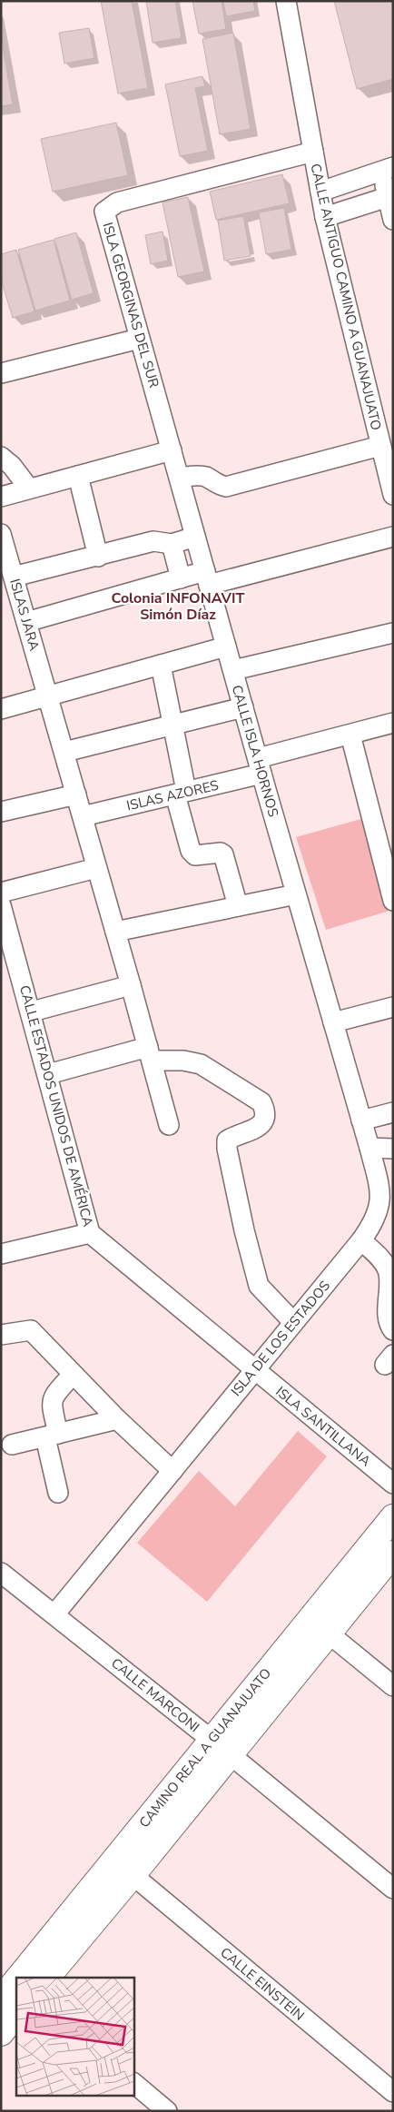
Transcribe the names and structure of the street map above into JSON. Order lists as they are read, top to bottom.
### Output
{
  "streets": {
    "street": [
      "CALLE ANTIGUO CAMINO A GUANAJUATO",
      "ISLA GEORGINAS DEL SUR",
      "ISLAS JARA",
      "CALLE ISLA HORNOS",
      "ISLAS AZORES",
      "CALLE ESTADOS UNIDOS DE AMÉRICA",
      "ISLA DE LOS ESTADOS",
      "ISLA SANTILLANA",
      "CALLE MARCONI",
      "CAMINO REAL A GUANAJUATO",
      "CALLE EINSTEIN"
    ]
  },
  "crossings": [
    ["CALLE ANTIGUO CAMINO A GUANAJUATO", "ISLA GEORGINAS DEL SUR"],
    ["ISLA GEORGINAS DEL SUR", "CALLE ISLA HORNOS"],
    ["ISLAS JARA", "ISLAS AZORES"],
    ["CALLE ISLA HORNOS", "ISLAS AZORES"],
    ["CALLE ISLA HORNOS", "ISLA DE LOS ESTADOS"],
    ["CALLE ESTADOS UNIDOS DE AMÉRICA", "ISLA DE LOS ESTADOS"],
    ["CALLE ESTADOS UNIDOS DE AMÉRICA", "ISLA SANTILLANA"],
    ["ISLA DE LOS ESTADOS", "ISLA SANTILLANA"],
    ["ISLA DE LOS ESTADOS", "CALLE MARCONI"],
    ["CALLE MARCONI", "CAMINO REAL A GUANAJUATO"],
    ["CAMINO REAL A GUANAJUATO", "CALLE EINSTEIN"]
  ],
  "districts": ["Colonia INFONAVIT Simón Díaz"]
}
